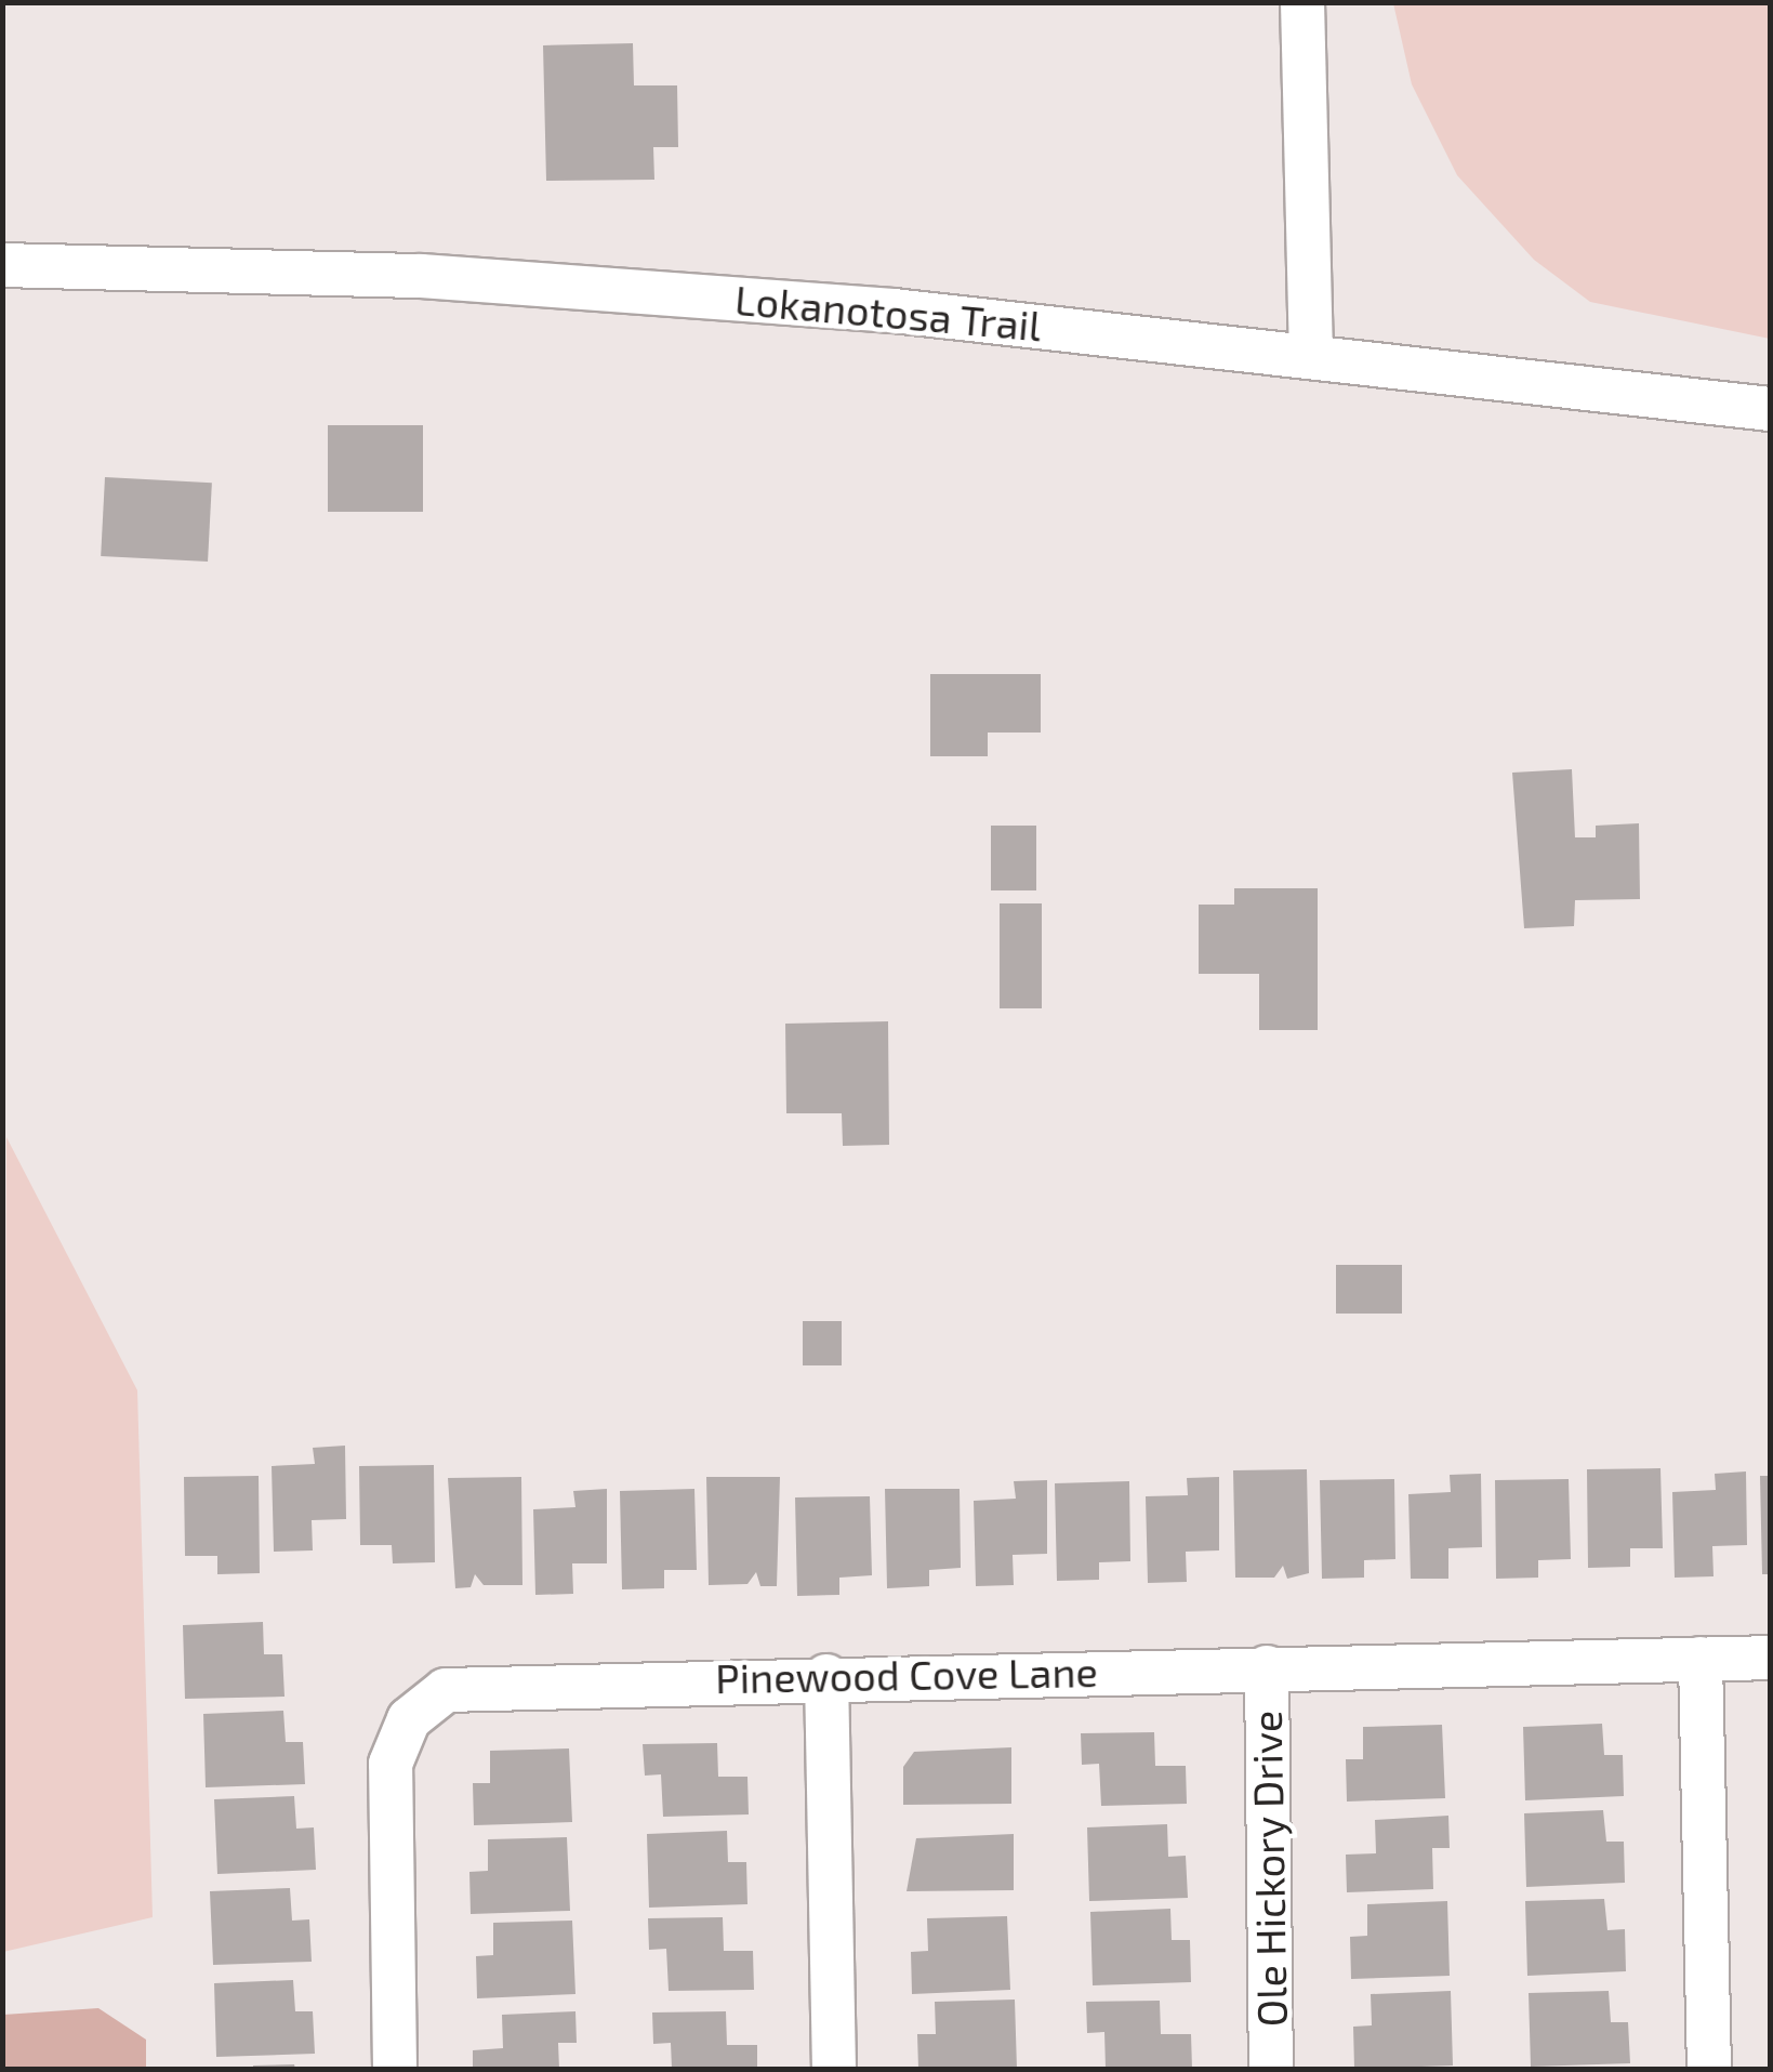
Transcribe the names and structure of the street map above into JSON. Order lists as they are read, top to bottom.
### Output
{
  "streets": {
    "street": ["Lokanotosa Trail", "Pinewood Cove Lane", "Ole Hickory Drive"]
  },
  "crossings": [
    ["Pinewood Cove Lane", "Ole Hickory Drive"]
  ]
}
